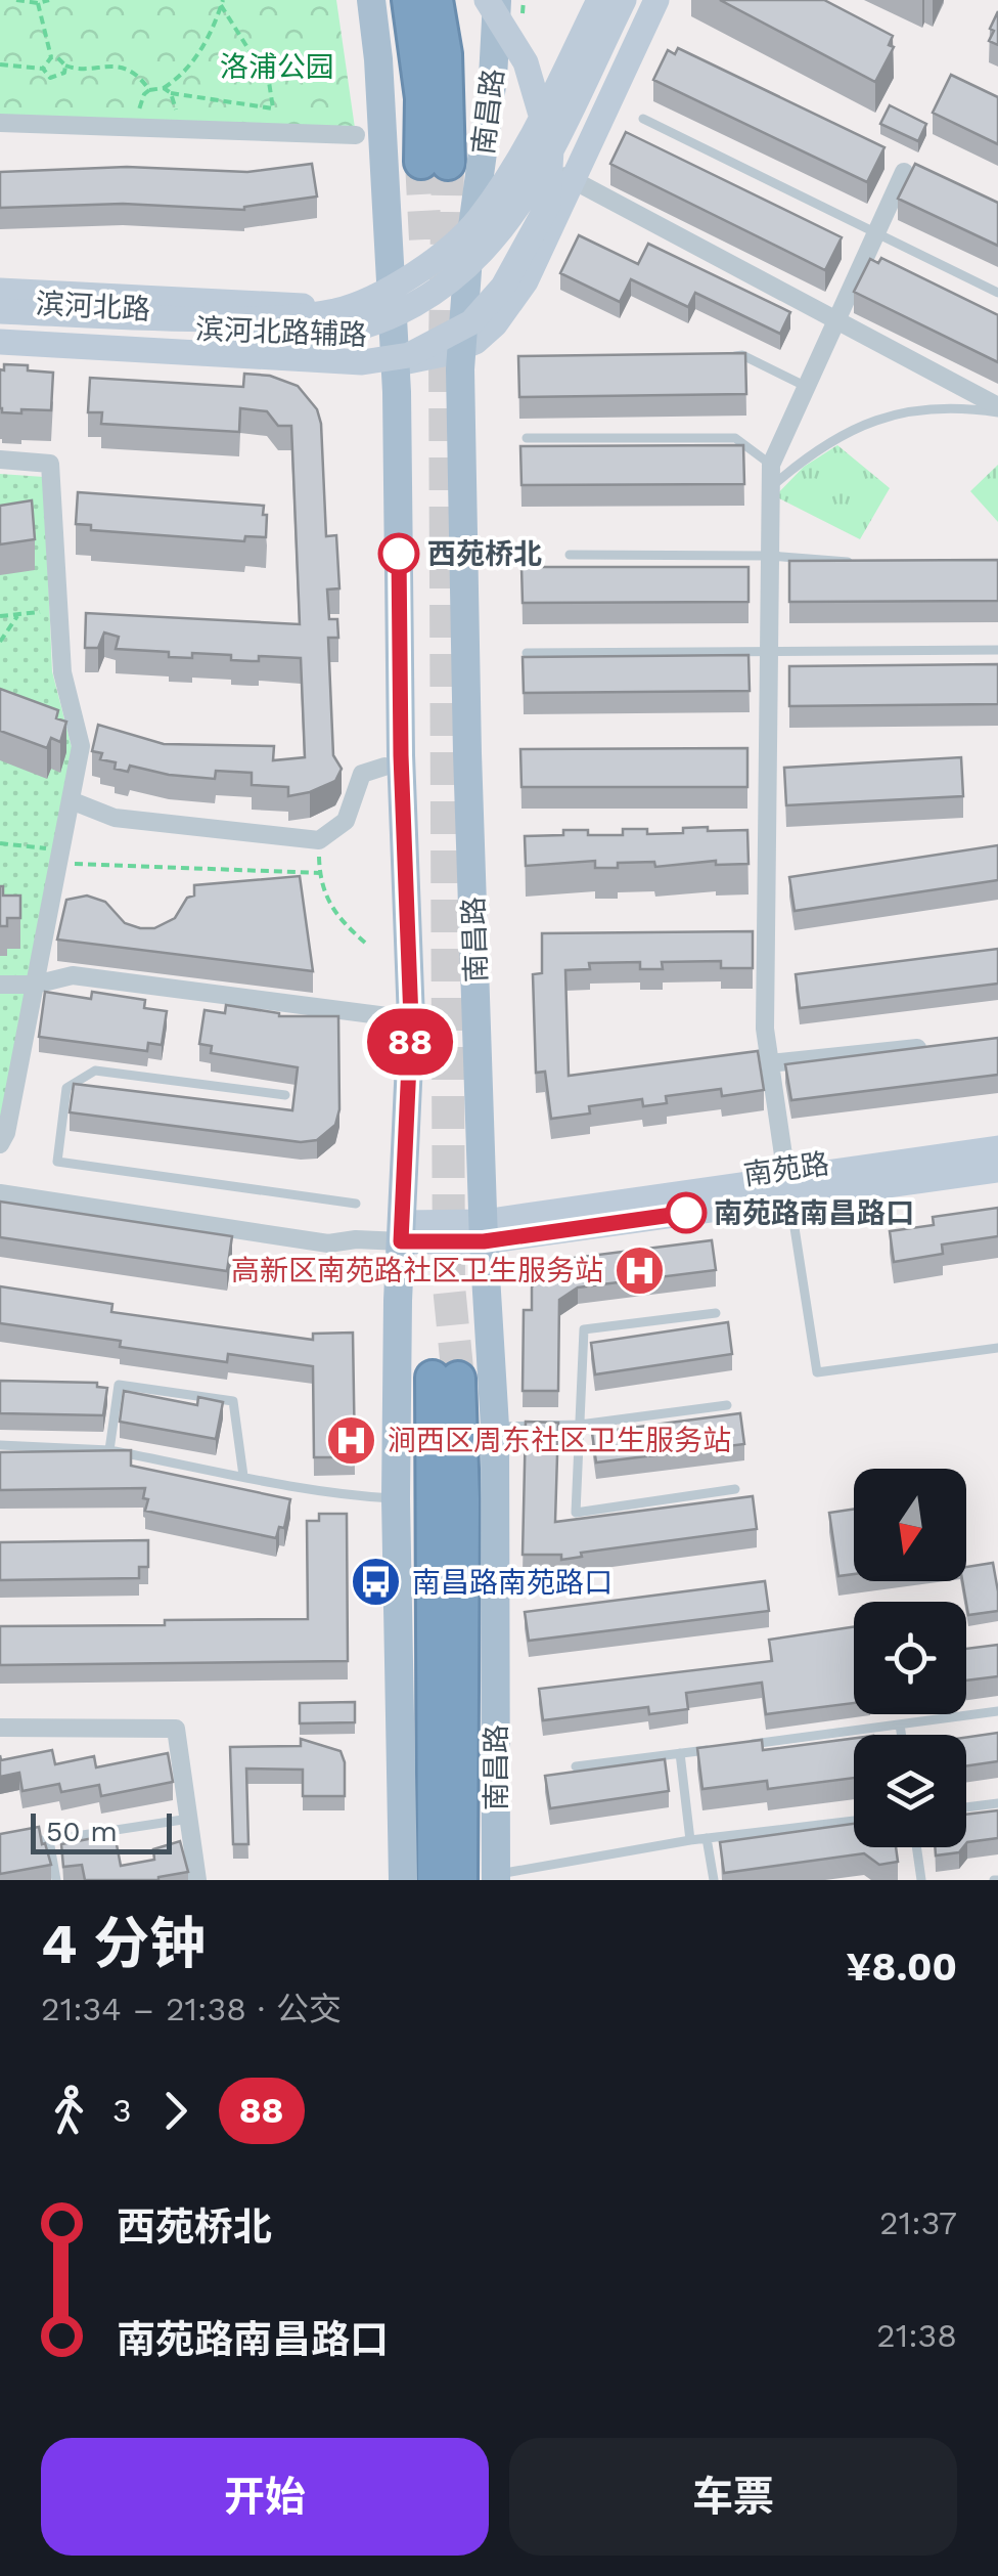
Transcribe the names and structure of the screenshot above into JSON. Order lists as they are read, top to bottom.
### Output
{
  "streets": {
    "highway": ["南昌路"],
    "main road": ["滨河北路", "滨河北路辅路", "南苑路"]
  },
  "crossings": [
    ["南昌路", "滨河北路辅路"],
    ["南昌路", "南苑路"],
    ["滨河北路", "滨河北路辅路"]
  ],
  "parks": ["洛浦公园"],
  "places": {
    "other": ["西苑桥北", "南苑路南昌路口"],
    "hospital": ["高新区南苑路社区卫生服务站", "涧西区周东社区卫生服务站"],
    "bus stop": ["南昌路南苑路口"]
  },
  "lines": ["bus line 88"],
  "scale_bar": "50 m",
  "north": "bottom",
  "page": {
    "on_map": "88",
    "scale": "50 m",
    "heading": ["4 分钟", "21:34 – 21:38 · 公交", "¥8.00"],
    "legs": ["3", "88"],
    "list": [
      {
        "name": "西苑桥北",
        "value": "21:37"
      },
      {
        "name": "南苑路南昌路口",
        "value": "21:38"
      }
    ],
    "buttons": ["开始", "车票"]
  }
}
